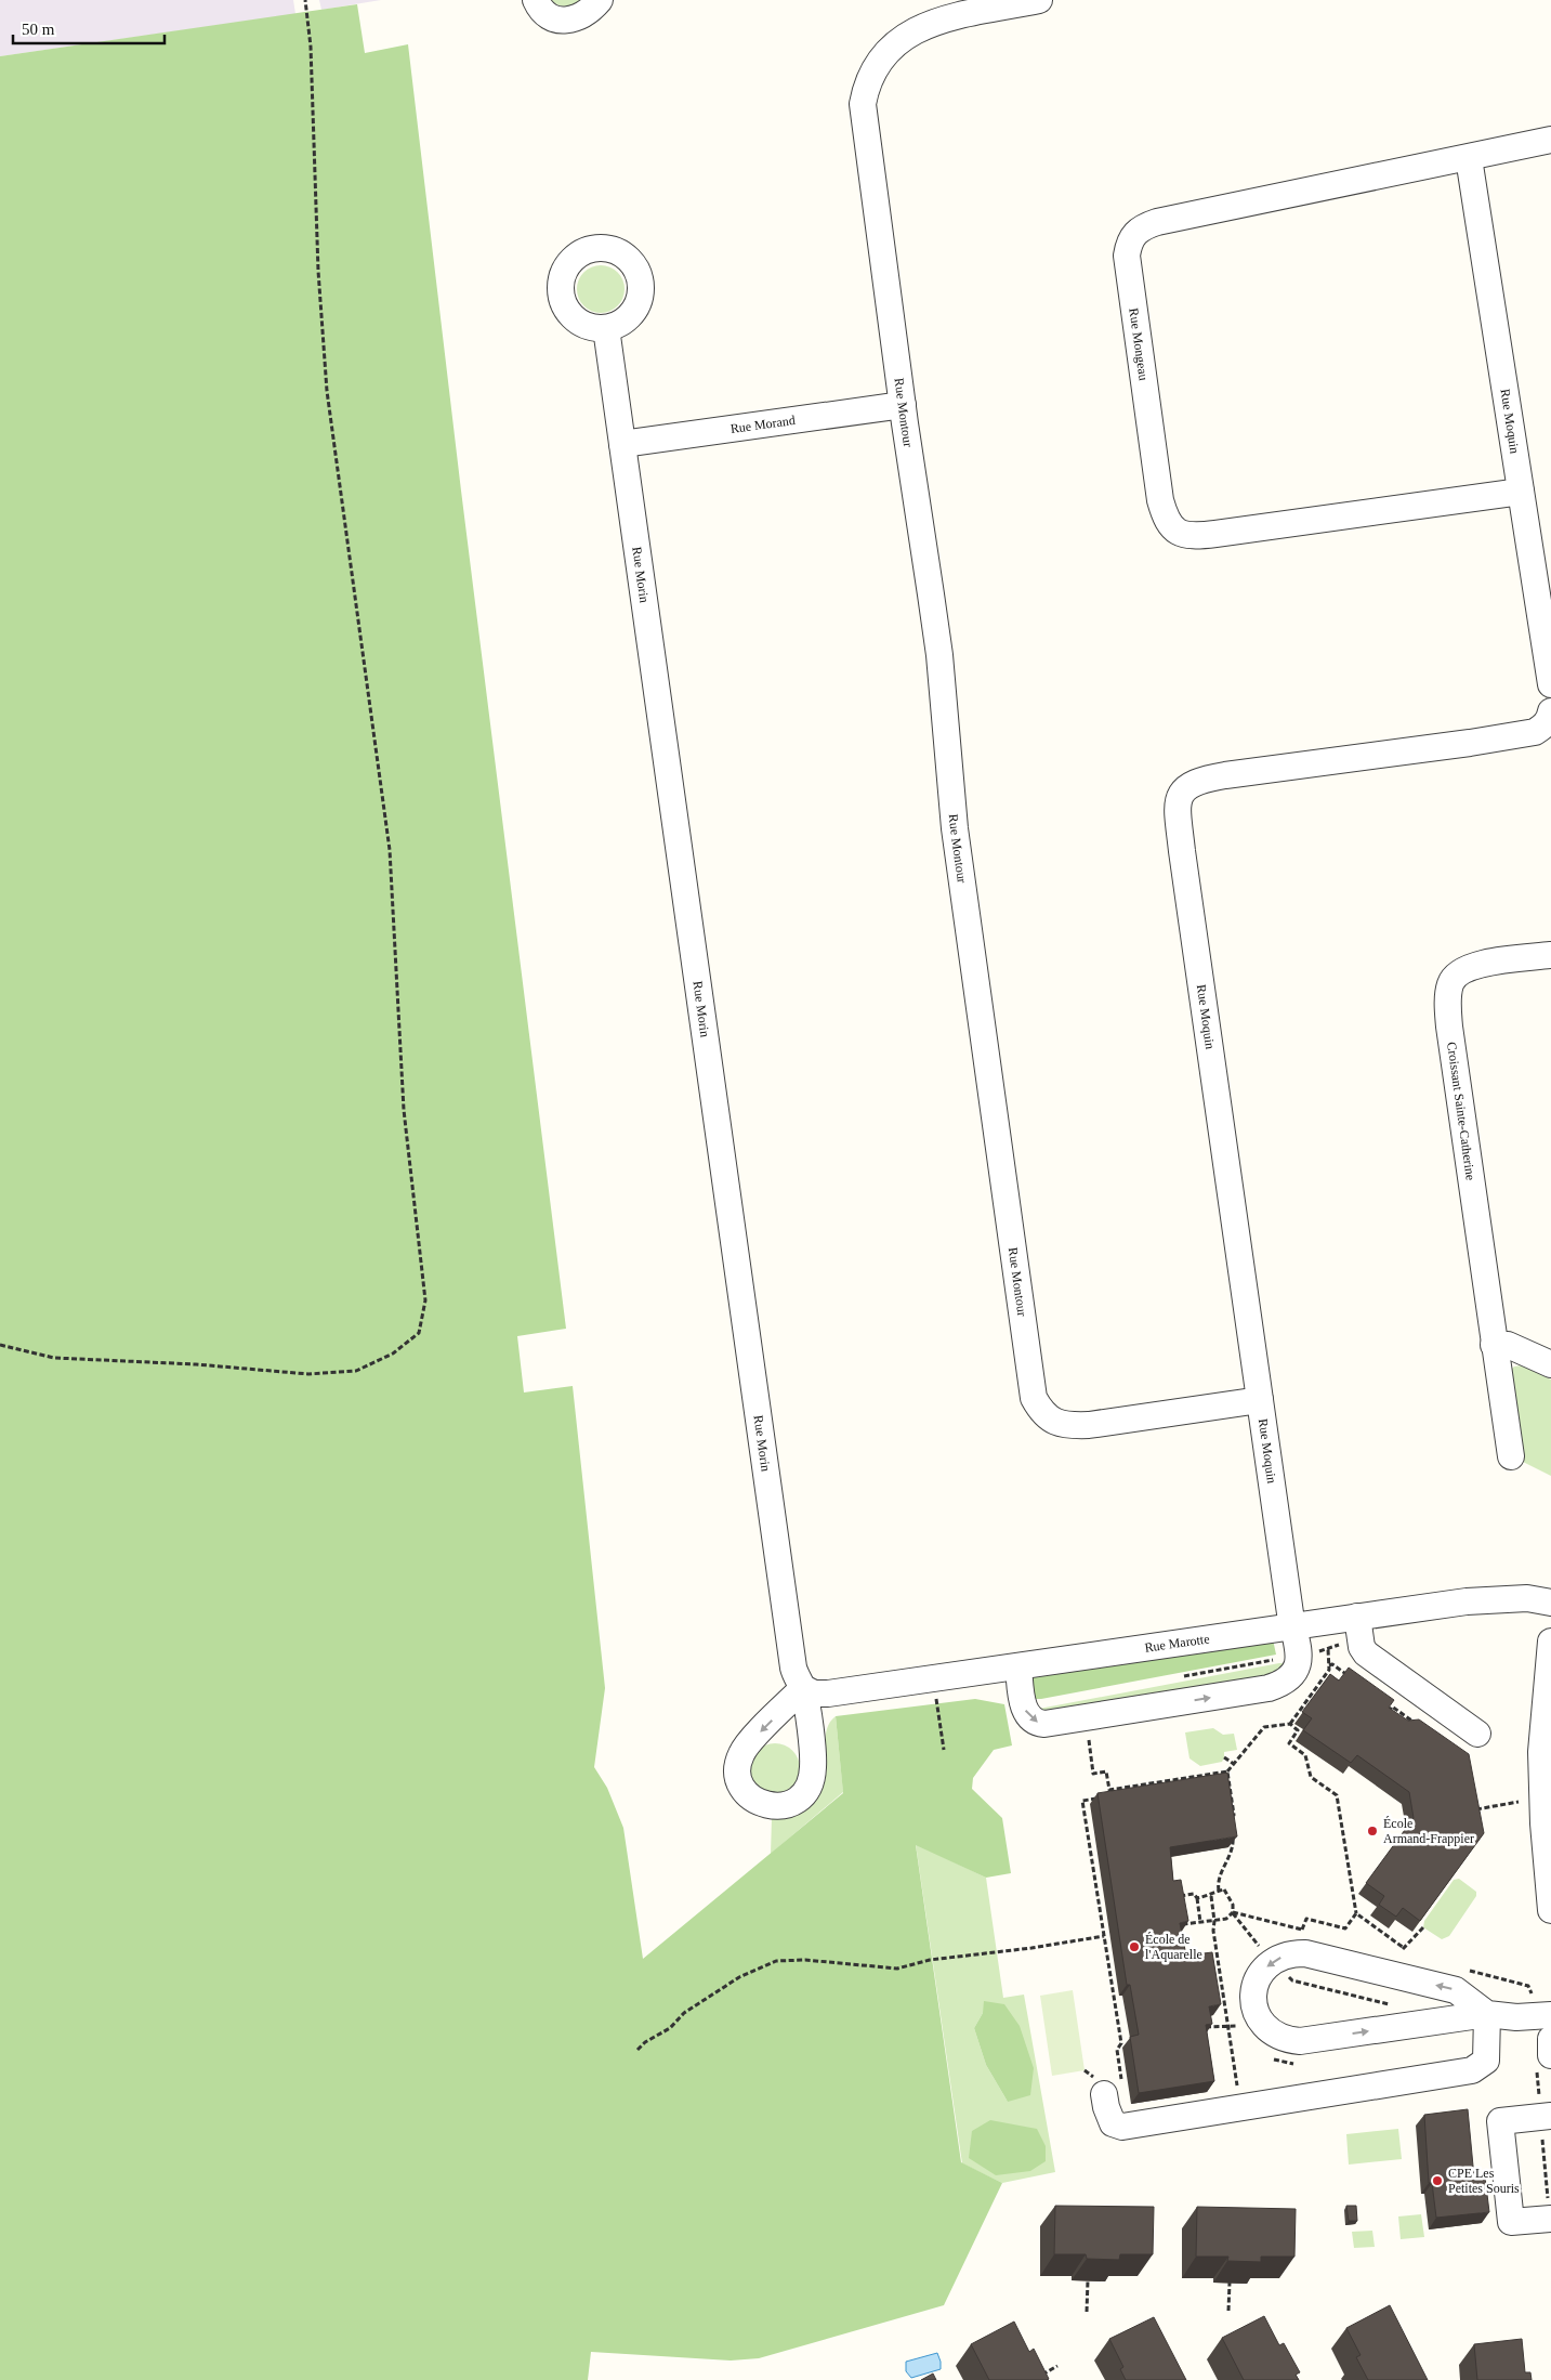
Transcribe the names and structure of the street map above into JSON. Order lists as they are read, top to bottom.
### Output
{
  "streets": {
    "street": [
      "Rue Mongeau",
      "Rue Montour",
      "Rue Moquin",
      "Rue Morand",
      "Rue Morin",
      "Croissant Sainte-Catherine",
      "Rue Marotte"
    ]
  },
  "crossings": [
    ["Rue Mongeau", "Rue Moquin"],
    ["Rue Montour", "Rue Moquin"],
    ["Rue Montour", "Rue Morand"],
    ["Rue Moquin", "Rue Marotte"],
    ["Rue Morand", "Rue Morin"],
    ["Rue Morin", "Rue Marotte"]
  ],
  "places": ["École Armand-Frappier", "École de l'Aquarelle", "CPE Les Petites Souris"],
  "scale_bar": "50 m"
}
